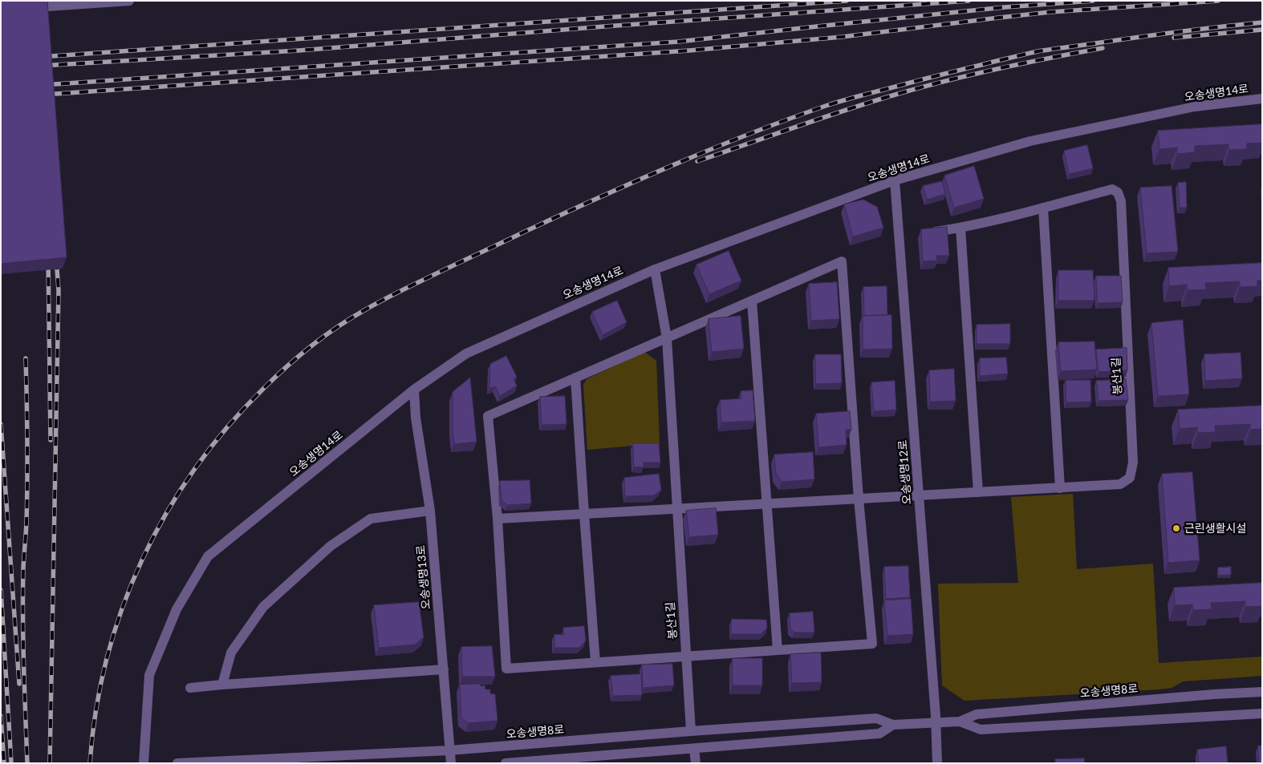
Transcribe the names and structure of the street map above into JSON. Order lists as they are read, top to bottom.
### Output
{
  "streets": {
    "street": [
      "오송생명14로",
      "봉산1길",
      "오송생명12로",
      "오송생명13로",
      "오송생명8로"
    ]
  },
  "crossings": [
    ["오송생명14로", "봉산1길"],
    ["오송생명14로", "오송생명12로"],
    ["오송생명14로", "오송생명13로"],
    ["봉산1길", "오송생명12로"],
    ["봉산1길", "오송생명8로"],
    ["오송생명12로", "오송생명8로"],
    ["오송생명13로", "오송생명8로"]
  ],
  "places": ["근린생활시설"]
}
